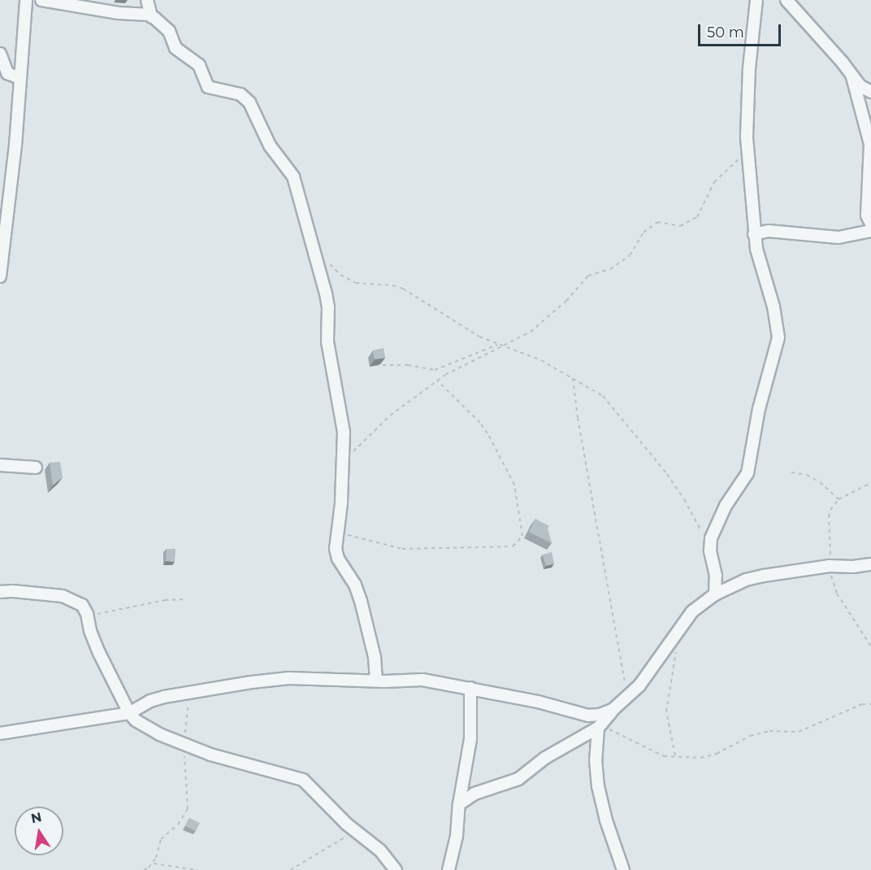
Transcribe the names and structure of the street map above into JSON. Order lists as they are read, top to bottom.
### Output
{
  "scale_bar": "50 m",
  "north": "top"
}
